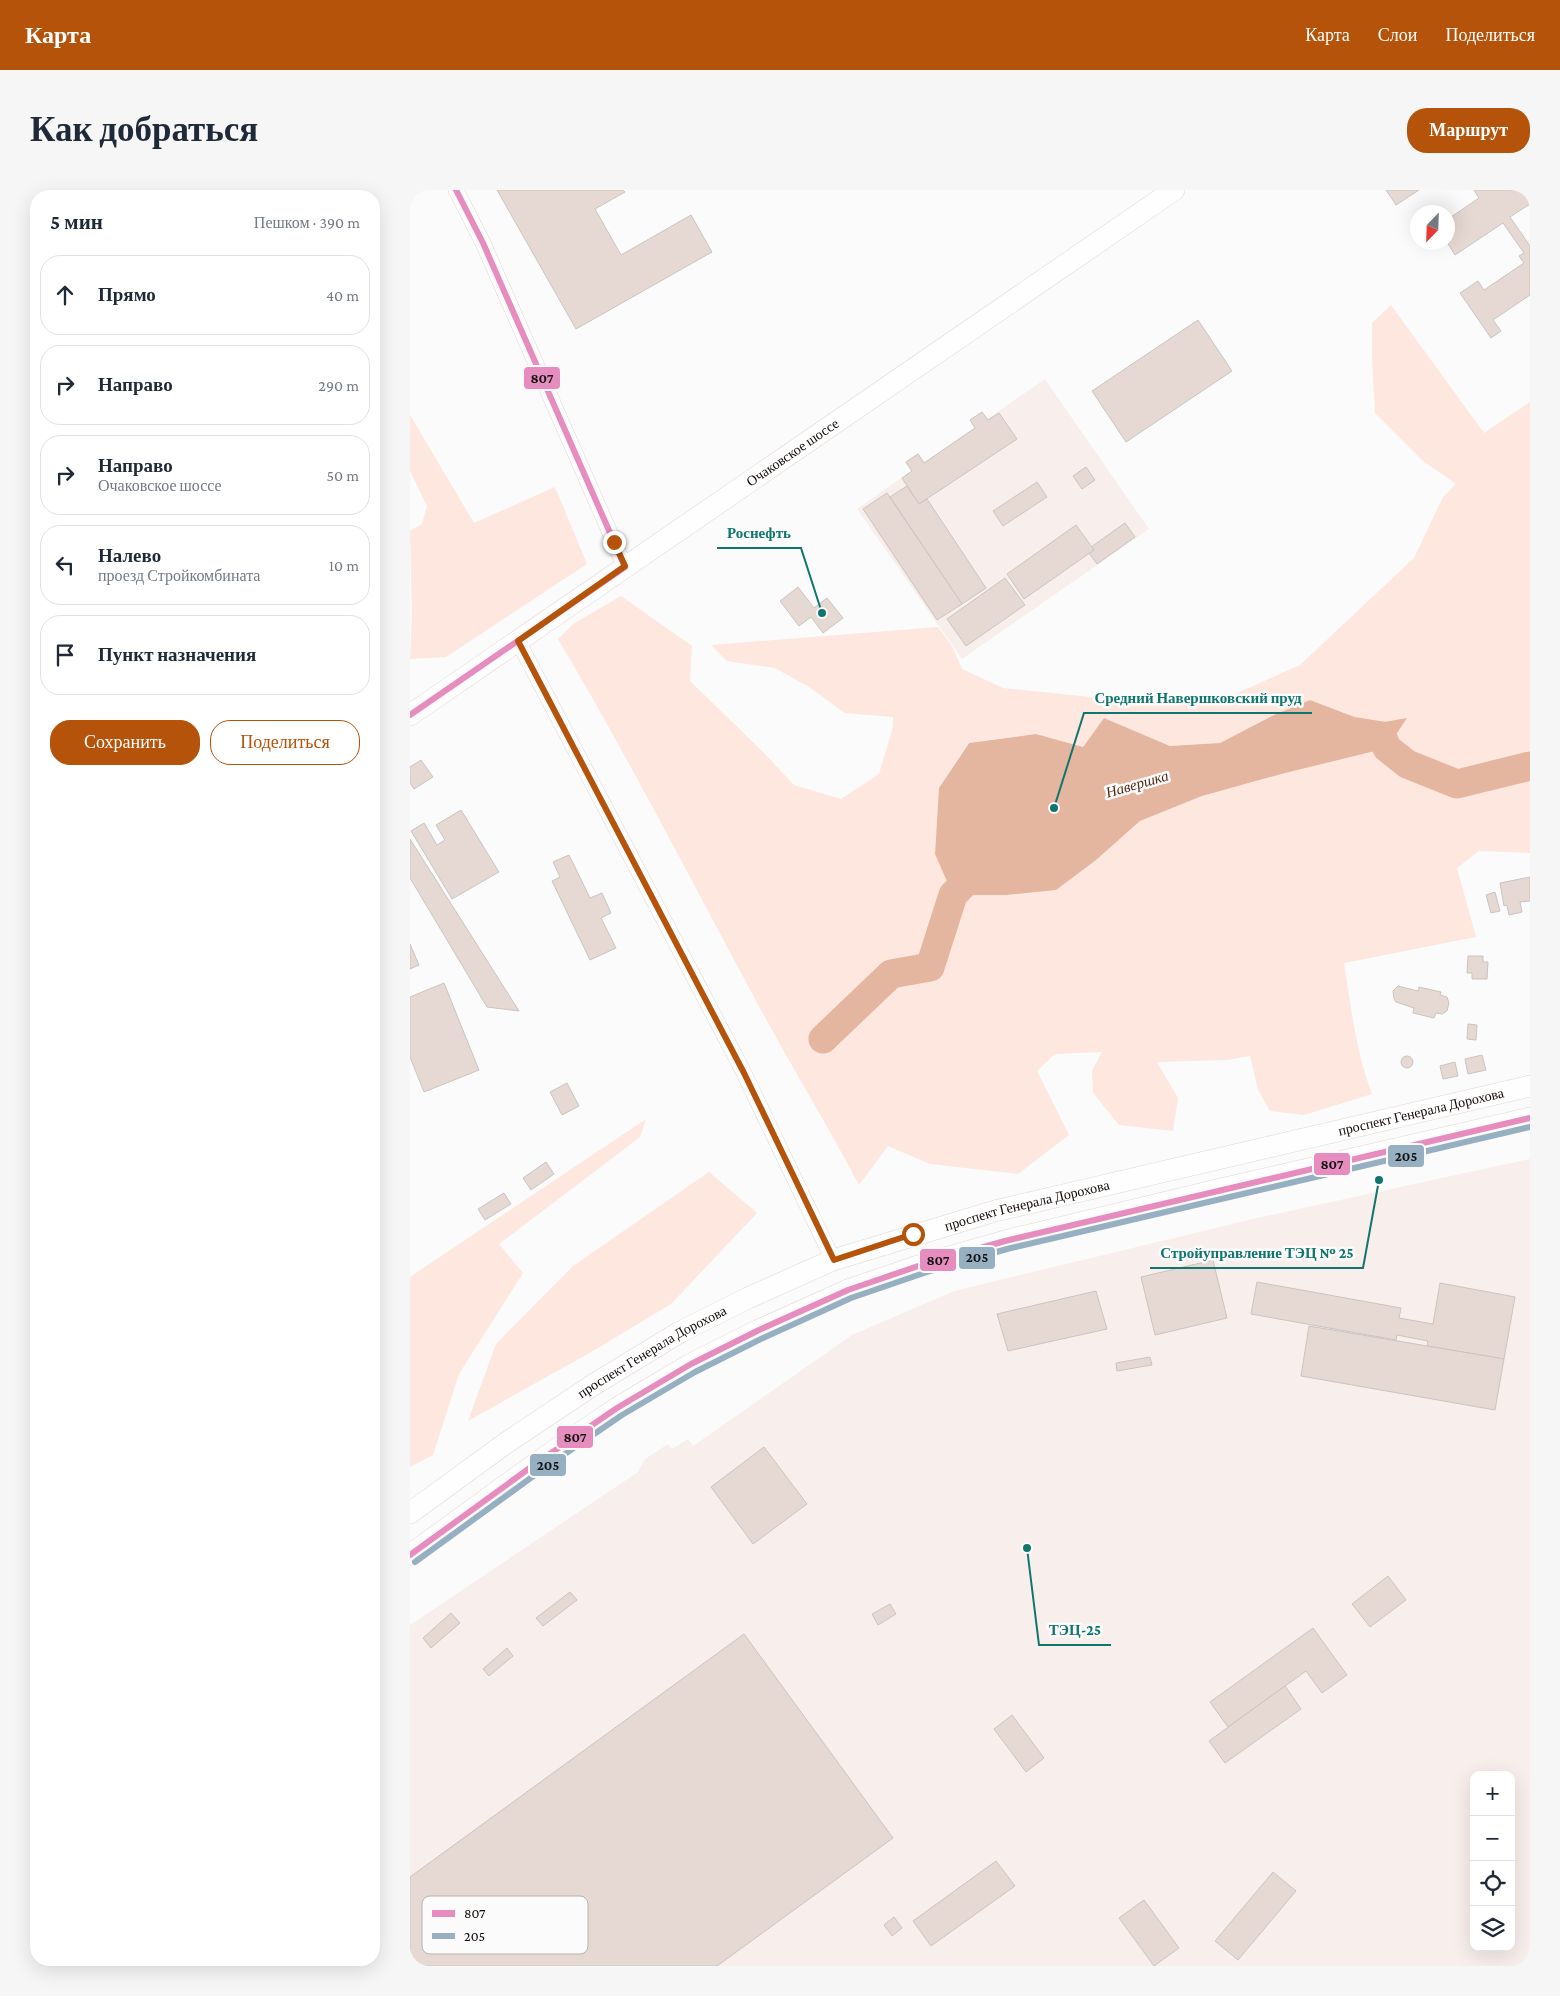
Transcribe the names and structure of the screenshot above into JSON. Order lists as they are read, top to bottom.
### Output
{
  "streets": {
    "main road": ["Очаковское шоссе", "проспект Генерала Дорохова"]
  },
  "water": ["Навершка"],
  "places": [
    "Роснефть",
    "Средний Навершковский пруд",
    "Стройуправление ТЭЦ № 25",
    "ТЭЦ-25"
  ],
  "lines": ["transit line 807", "transit line 205"],
  "legend": ["807", "205"],
  "north": "bottom left",
  "page": {
    "header": "Карта",
    "nav": ["Карта", "Слои", "Поделиться"],
    "buttons": [
      "Маршрут",
      ["Сохранить", "Поделиться"]
    ],
    "title": "Как добраться",
    "heading": ["5 мин", "Пешком · 390 m"],
    "list": [
      ["Прямо", "40 m"],
      ["Направо", "290 m"],
      ["Направо", "Очаковское шоссе", "50 m"],
      ["Налево", "проезд Стройкомбината", "10 m"],
      "Пункт назначения"
    ],
    "map_buttons": ["+", "−"]
  }
}
